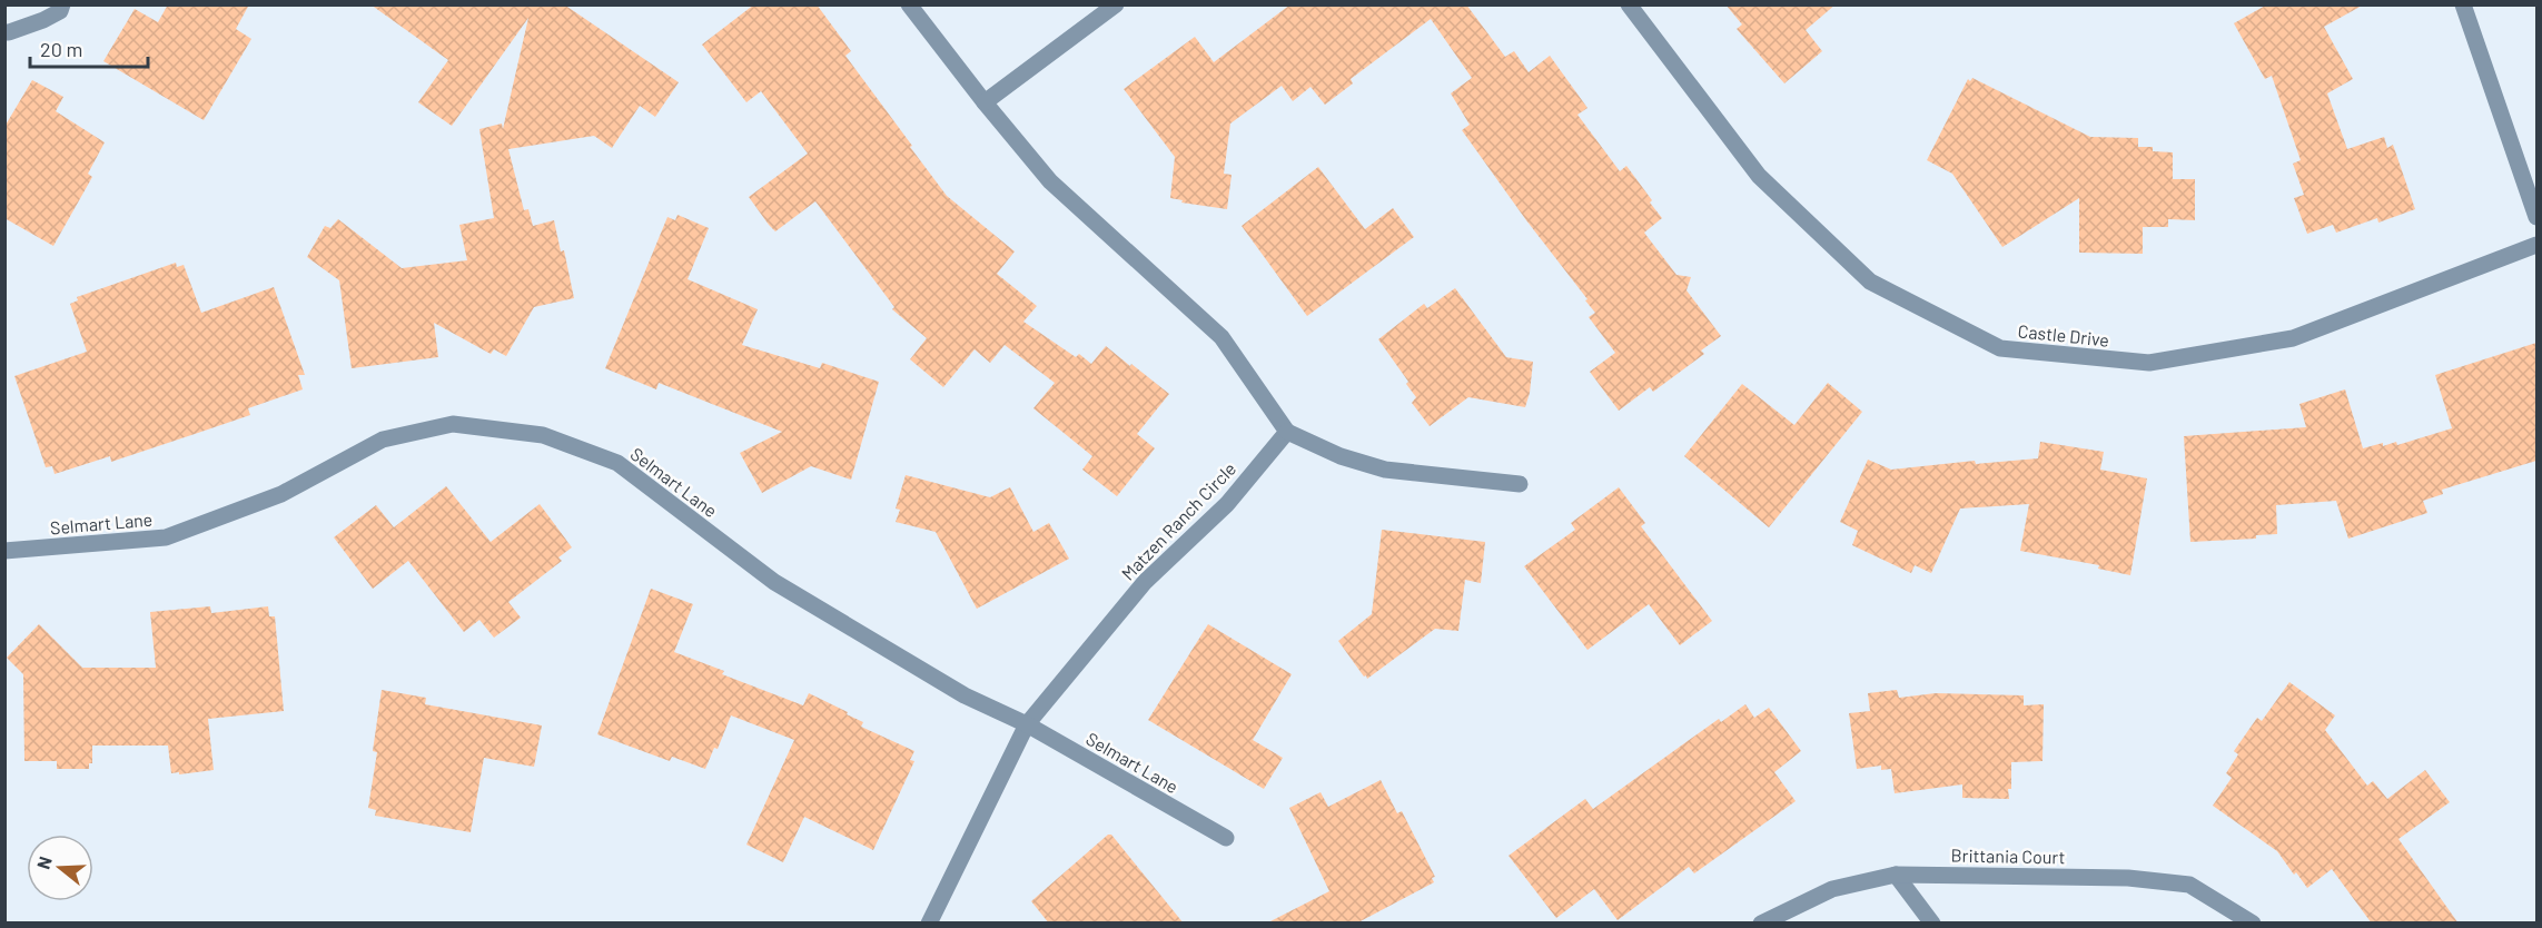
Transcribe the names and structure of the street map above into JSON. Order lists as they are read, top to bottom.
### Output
{
  "streets": {
    "street": [
      "Castle Drive",
      "Selmart Lane",
      "Matzen Ranch Circle",
      "Brittania Court"
    ]
  },
  "crossings": [
    ["Selmart Lane", "Matzen Ranch Circle"]
  ],
  "scale_bar": "20 m",
  "north": "left"
}
